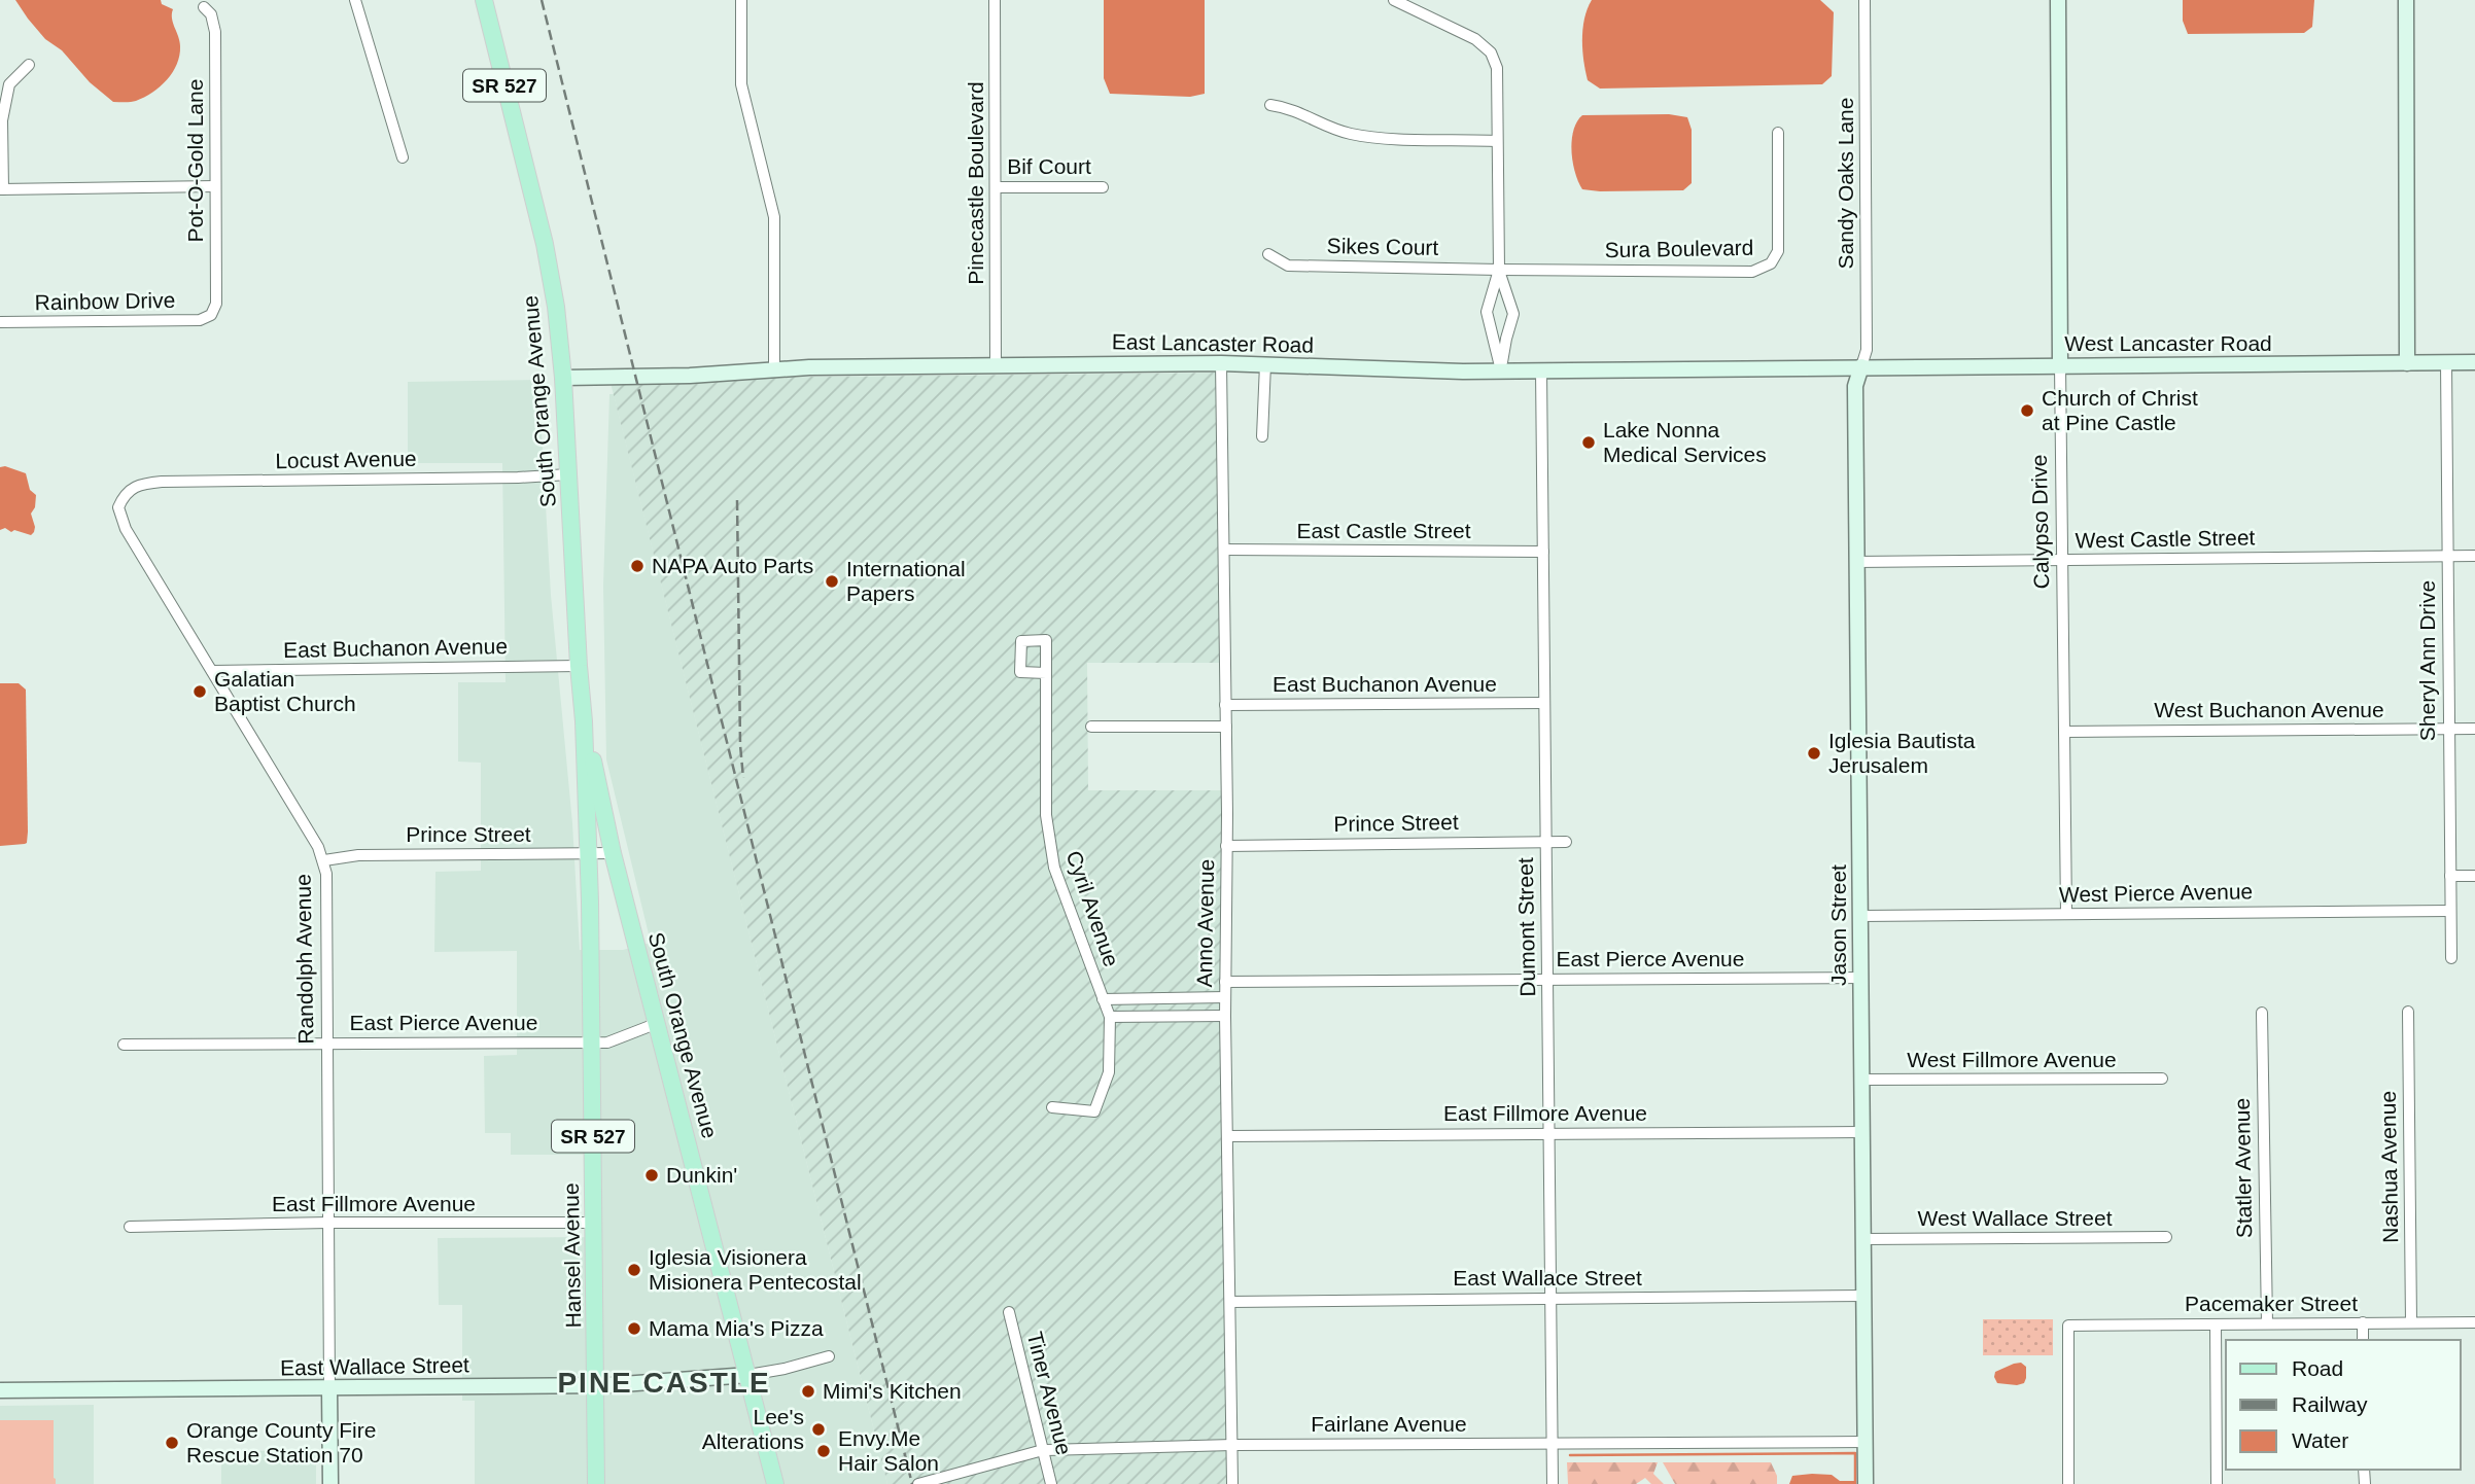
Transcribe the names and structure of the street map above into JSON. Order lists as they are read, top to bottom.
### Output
{
  "streets": {
    "main road": ["SR 527", "South Orange Avenue", "Hansel Avenue"],
    "street": [
      "Pot-O-Gold Lane",
      "Bif Court",
      "Pinecastle Boulevard",
      "Sandy Oaks Lane",
      "Sikes Court",
      "Sura Boulevard",
      "Rainbow Drive",
      "East Lancaster Road",
      "West Lancaster Road",
      "Locust Avenue",
      "Calypso Drive",
      "East Castle Street",
      "West Castle Street",
      "East Buchanon Avenue",
      "Sheryl Ann Drive",
      "West Buchanon Avenue",
      "Prince Street",
      "West Pierce Avenue",
      "Cyril Avenue",
      "Anno Avenue",
      "Jason Street",
      "Dumont Street",
      "Randolph Avenue",
      "East Pierce Avenue",
      "West Fillmore Avenue",
      "East Fillmore Avenue",
      "Nashua Avenue",
      "Statler Avenue",
      "West Wallace Street",
      "East Wallace Street",
      "Pacemaker Street",
      "Tiner Avenue",
      "Fairlane Avenue"
    ]
  },
  "crossings": [
    ["Pot-O-Gold Lane", "Rainbow Drive"],
    ["Bif Court", "Pinecastle Boulevard"],
    ["Pinecastle Boulevard", "East Lancaster Road"],
    ["Sandy Oaks Lane", "East Lancaster Road"],
    ["Sandy Oaks Lane", "West Lancaster Road"],
    ["Sandy Oaks Lane", "Jason Street"],
    ["Sikes Court", "Sura Boulevard"],
    ["East Lancaster Road", "West Lancaster Road"],
    ["East Lancaster Road", "South Orange Avenue"],
    ["East Lancaster Road", "Anno Avenue"],
    ["East Lancaster Road", "Jason Street"],
    ["East Lancaster Road", "Dumont Street"],
    ["West Lancaster Road", "Calypso Drive"],
    ["West Lancaster Road", "Sheryl Ann Drive"],
    ["West Lancaster Road", "Jason Street"],
    ["South Orange Avenue", "Locust Avenue"],
    ["South Orange Avenue", "East Buchanon Avenue"],
    ["South Orange Avenue", "Prince Street"],
    ["South Orange Avenue", "East Pierce Avenue"],
    ["South Orange Avenue", "Hansel Avenue"],
    ["South Orange Avenue", "East Wallace Street"],
    ["Locust Avenue", "Randolph Avenue"],
    ["Calypso Drive", "West Castle Street"],
    ["Calypso Drive", "West Buchanon Avenue"],
    ["Calypso Drive", "West Pierce Avenue"],
    ["East Castle Street", "Anno Avenue"],
    ["East Castle Street", "Dumont Street"],
    ["West Castle Street", "Sheryl Ann Drive"],
    ["West Castle Street", "Jason Street"],
    ["East Buchanon Avenue", "Anno Avenue"],
    ["East Buchanon Avenue", "Dumont Street"],
    ["East Buchanon Avenue", "Randolph Avenue"],
    ["Sheryl Ann Drive", "West Buchanon Avenue"],
    ["Sheryl Ann Drive", "West Pierce Avenue"],
    ["Prince Street", "Anno Avenue"],
    ["Prince Street", "Dumont Street"],
    ["Prince Street", "Randolph Avenue"],
    ["Prince Street", "Hansel Avenue"],
    ["West Pierce Avenue", "Jason Street"],
    ["Anno Avenue", "East Pierce Avenue"],
    ["Anno Avenue", "East Fillmore Avenue"],
    ["Anno Avenue", "East Wallace Street"],
    ["Anno Avenue", "Fairlane Avenue"],
    ["Jason Street", "East Pierce Avenue"],
    ["Jason Street", "West Fillmore Avenue"],
    ["Jason Street", "East Fillmore Avenue"],
    ["Jason Street", "West Wallace Street"],
    ["Jason Street", "East Wallace Street"],
    ["Jason Street", "Fairlane Avenue"],
    ["Dumont Street", "East Pierce Avenue"],
    ["Dumont Street", "East Fillmore Avenue"],
    ["Dumont Street", "East Wallace Street"],
    ["Dumont Street", "Fairlane Avenue"],
    ["Randolph Avenue", "East Pierce Avenue"],
    ["Randolph Avenue", "East Fillmore Avenue"],
    ["Randolph Avenue", "East Wallace Street"],
    ["East Pierce Avenue", "Hansel Avenue"],
    ["East Fillmore Avenue", "Hansel Avenue"],
    ["Nashua Avenue", "Pacemaker Street"],
    ["Statler Avenue", "Pacemaker Street"],
    ["Hansel Avenue", "East Wallace Street"],
    ["Tiner Avenue", "Fairlane Avenue"]
  ],
  "districts": ["PINE CASTLE"],
  "places": [
    "Church of Christ at Pine Castle",
    "Lake Nonna Medical Services",
    "NAPA Auto Parts",
    "International Papers",
    "Galatian Baptist Church",
    "Iglesia Bautista Jerusalem",
    "Dunkin'",
    "Iglesia Visionera Misionera Pentecostal",
    "Mama Mia's Pizza",
    "Mimi's Kitchen",
    "Lee's Alterations",
    "Orange County Fire Rescue Station 70",
    "Envy.Me Hair Salon"
  ],
  "legend": ["Road", "Railway", "Water"]
}
